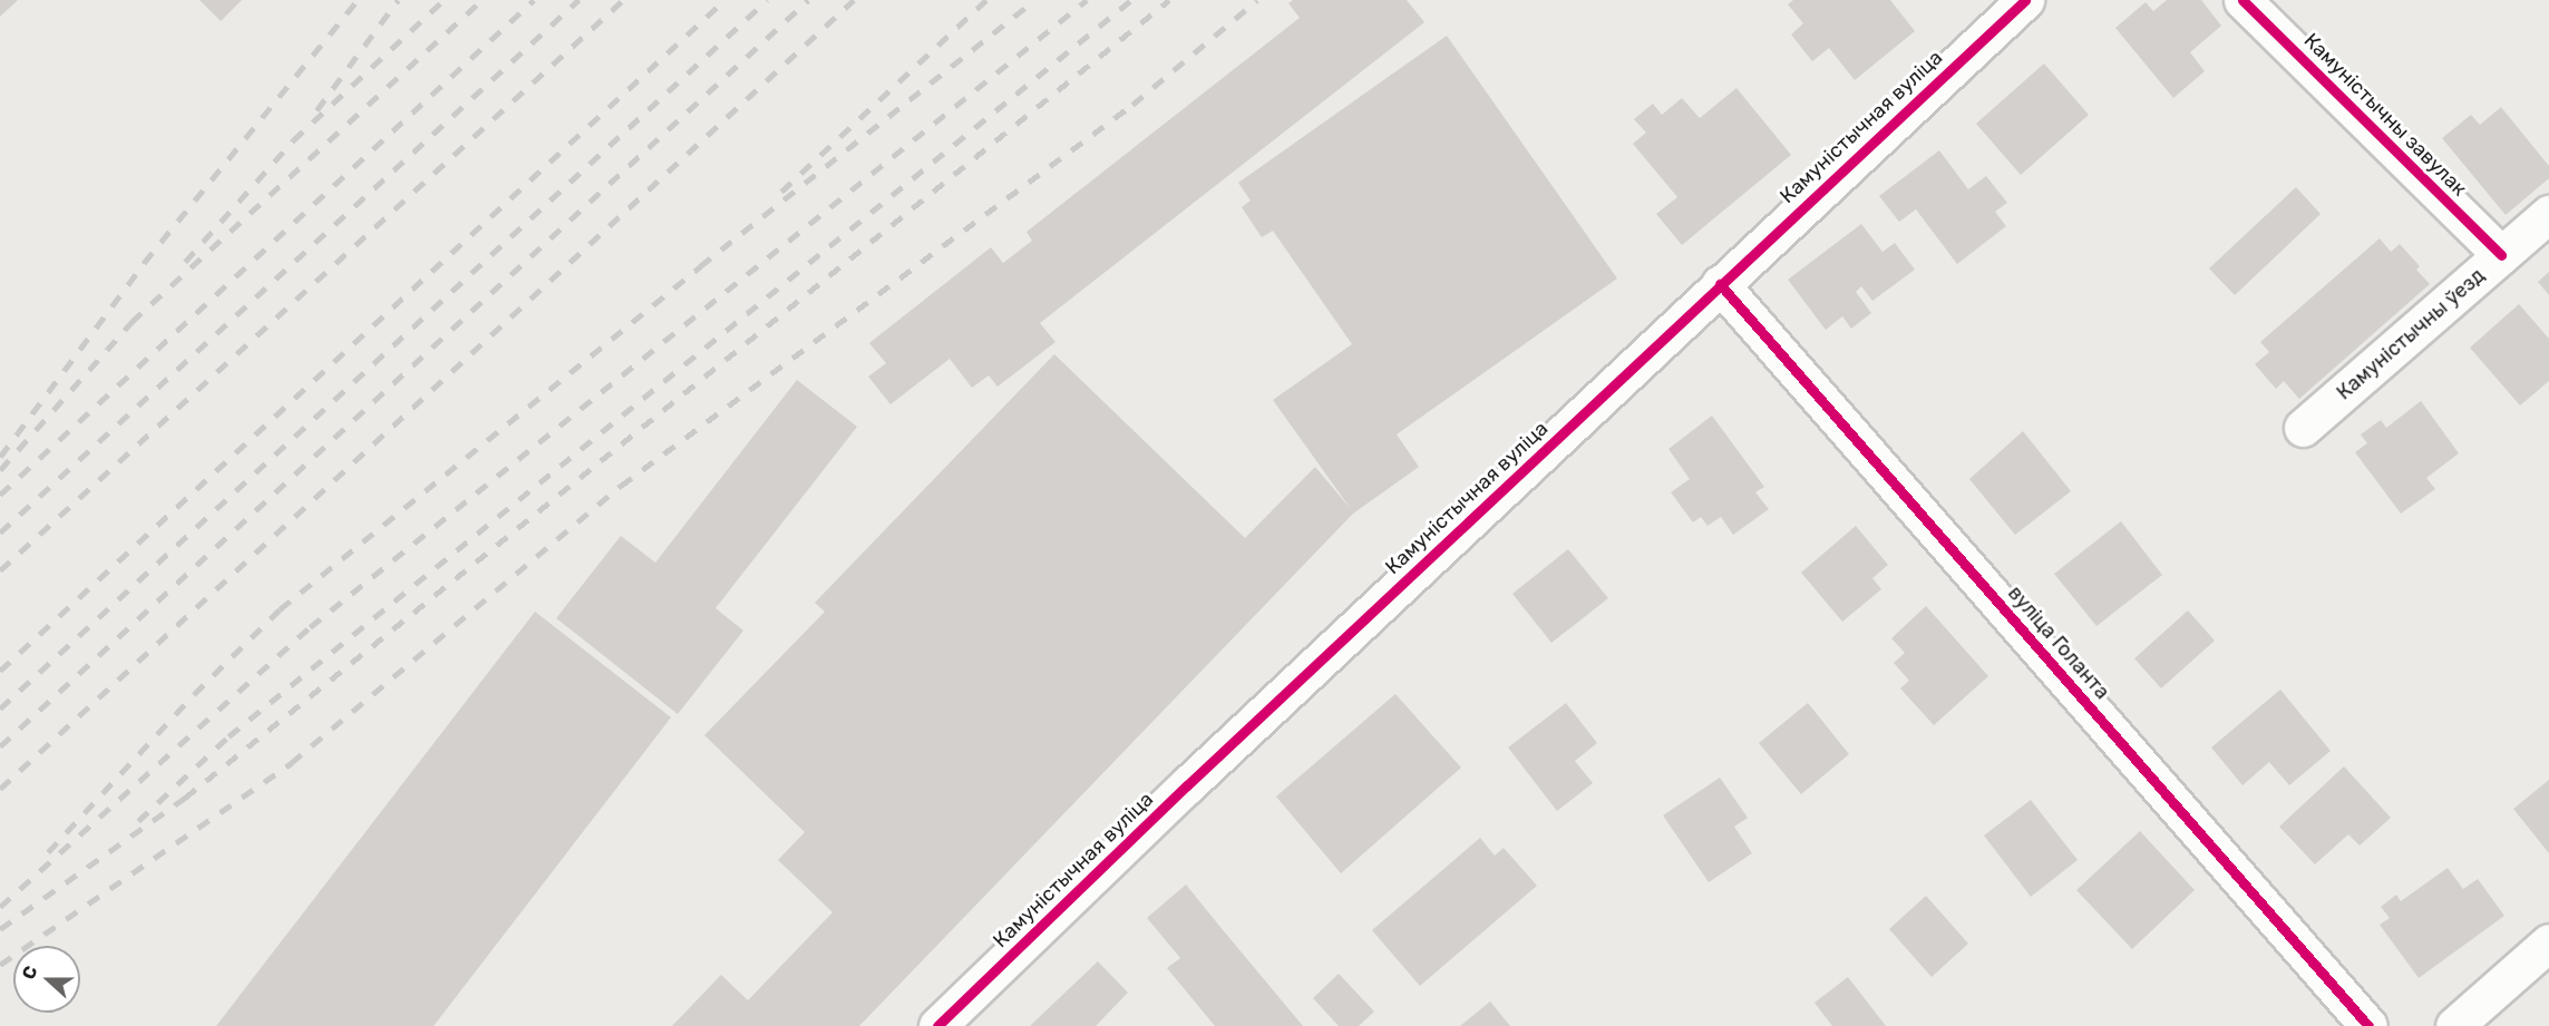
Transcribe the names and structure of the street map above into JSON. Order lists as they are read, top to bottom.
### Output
{
  "streets": {
    "street": [
      "Камуністычны завулак",
      "Камуністычная вуліца",
      "Камуністычны ўезд",
      "вуліца Голанта"
    ]
  },
  "crossings": [
    ["Камуністычны завулак", "Камуністычны ўезд"],
    ["Камуністычная вуліца", "вуліца Голанта"]
  ],
  "north": "left"
}
